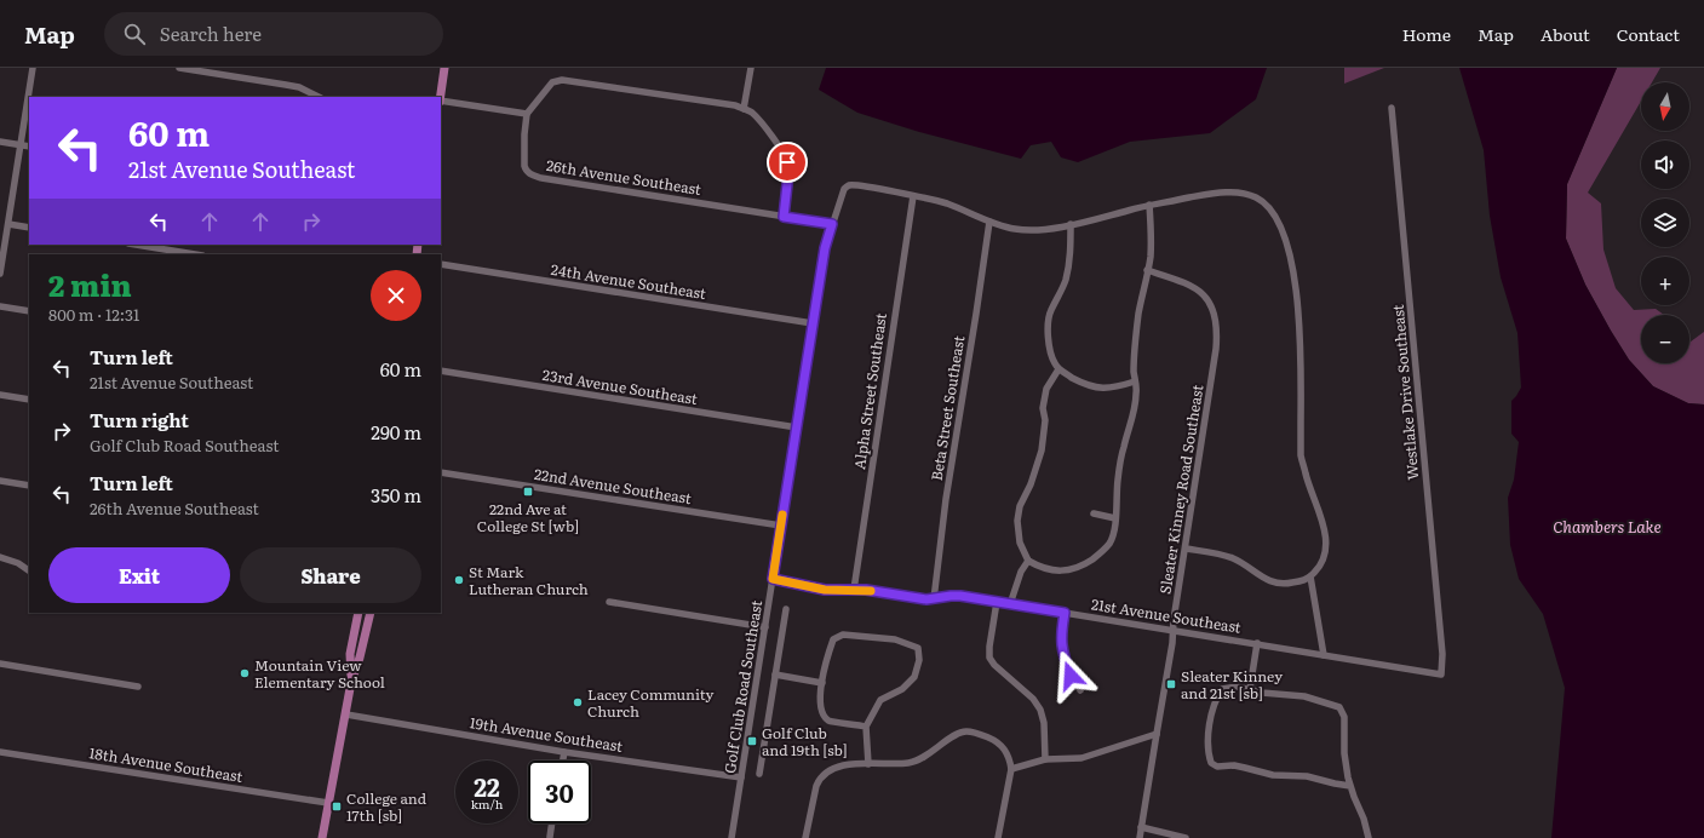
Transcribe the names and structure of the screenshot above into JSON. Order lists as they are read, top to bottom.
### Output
{
  "streets": {
    "street": [
      "26th Avenue Southeast",
      "24th Avenue Southeast",
      "23rd Avenue Southeast",
      "Alpha Street Southeast",
      "Westlake Drive Southeast",
      "Beta Street Southeast",
      "22nd Avenue Southeast",
      "Sleater Kinney Road Southeast",
      "21st Avenue Southeast",
      "Golf Club Road Southeast",
      "19th Avenue Southeast",
      "18th Avenue Southeast"
    ]
  },
  "crossings": [
    ["26th Avenue Southeast", "Golf Club Road Southeast"],
    ["24th Avenue Southeast", "Golf Club Road Southeast"],
    ["23rd Avenue Southeast", "Golf Club Road Southeast"],
    ["Alpha Street Southeast", "21st Avenue Southeast"],
    ["Alpha Street Southeast", "Golf Club Road Southeast"],
    ["Westlake Drive Southeast", "21st Avenue Southeast"],
    ["Beta Street Southeast", "21st Avenue Southeast"],
    ["22nd Avenue Southeast", "Golf Club Road Southeast"],
    ["Sleater Kinney Road Southeast", "21st Avenue Southeast"],
    ["21st Avenue Southeast", "Golf Club Road Southeast"],
    ["Golf Club Road Southeast", "19th Avenue Southeast"]
  ],
  "water": ["Chambers Lake"],
  "places": {
    "transit": [
      "22nd Ave at College St [wb]",
      "Sleater Kinney and 21st [sb]",
      "Golf Club and 19th [sb]",
      "College and 17th [sb]"
    ],
    "other": ["St Mark Lutheran Church", "Mountain View Elementary School", "Lacey Community Church"]
  },
  "north": "bottom",
  "page": {
    "header": "Map",
    "search": "Search here",
    "nav": [
      "Home",
      "Map",
      "About",
      "Contact"
    ],
    "map_buttons": ["+", "−"],
    "turn": ["60 m", "21st Avenue Southeast"],
    "heading": ["2 min", "800 m · 12:31"],
    "list": [
      {
        "name": "Turn left",
        "note": "21st Avenue Southeast",
        "value": "60 m"
      },
      {
        "name": "Turn right",
        "note": "Golf Club Road Southeast",
        "value": "290 m"
      },
      {
        "name": "Turn left",
        "note": "26th Avenue Southeast",
        "value": "350 m"
      }
    ],
    "buttons": ["Exit", "Share"],
    "speed": "22 km/h",
    "limit": "30"
  }
}
